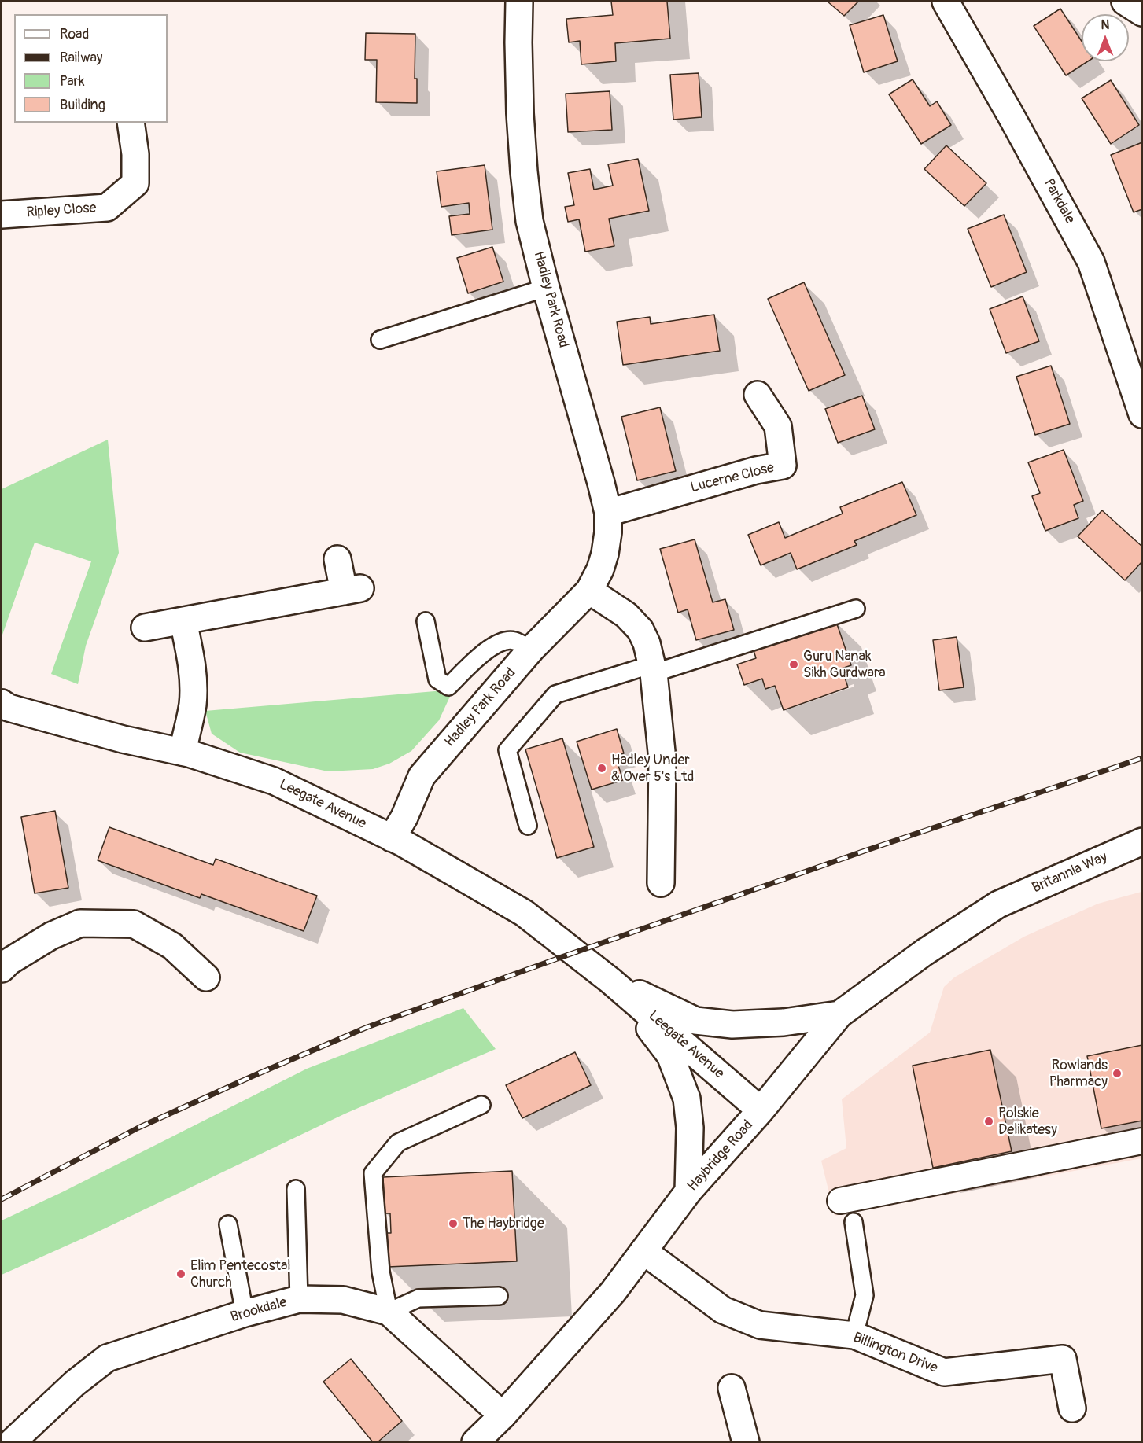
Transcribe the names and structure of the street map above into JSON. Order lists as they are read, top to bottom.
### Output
{
  "streets": {
    "street": [
      "Parkdale",
      "Ripley Close",
      "Hadley Park Road",
      "Lucerne Close",
      "Leegate Avenue",
      "Britannia Way",
      "Haybridge Road",
      "Brookdale",
      "Billington Drive"
    ]
  },
  "crossings": [
    ["Hadley Park Road", "Lucerne Close"],
    ["Hadley Park Road", "Leegate Avenue"],
    ["Leegate Avenue", "Haybridge Road"],
    ["Britannia Way", "Haybridge Road"],
    ["Haybridge Road", "Brookdale"],
    ["Haybridge Road", "Billington Drive"]
  ],
  "places": [
    "Guru Nanak Sikh Gurdwara",
    "Hadley Under & Over 5's Ltd",
    "Rowlands Pharmacy",
    "Polskie Delikatesy",
    "The Haybridge",
    "Elim Pentecostal Church"
  ],
  "legend": [
    "Road",
    "Railway",
    "Park",
    "Building"
  ],
  "north": "top"
}
